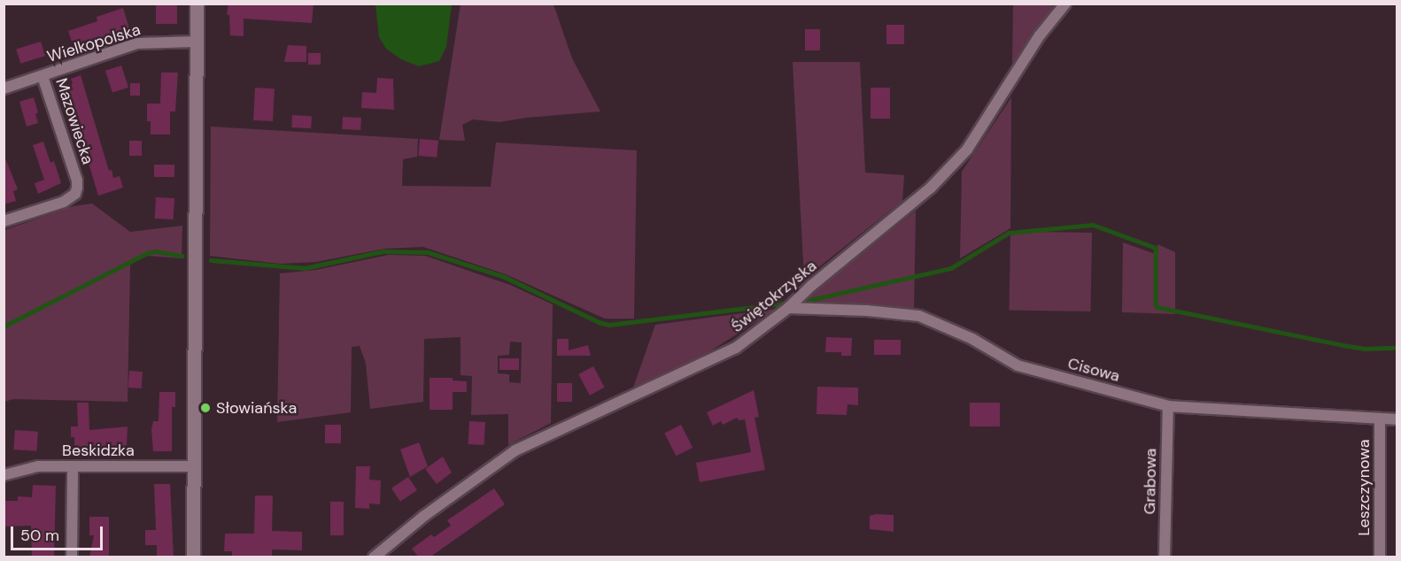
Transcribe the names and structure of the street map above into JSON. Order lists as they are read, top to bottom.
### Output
{
  "streets": {
    "street": [
      "Wielkopolska",
      "Mazowiecka",
      "Świętokrzyska",
      "Cisowa",
      "Beskidzka",
      "Grabowa",
      "Leszczynowa"
    ]
  },
  "crossings": [
    ["Wielkopolska", "Mazowiecka"],
    ["Świętokrzyska", "Cisowa"],
    ["Cisowa", "Grabowa"],
    ["Cisowa", "Leszczynowa"]
  ],
  "places": ["Słowiańska"],
  "scale_bar": "50 m"
}
